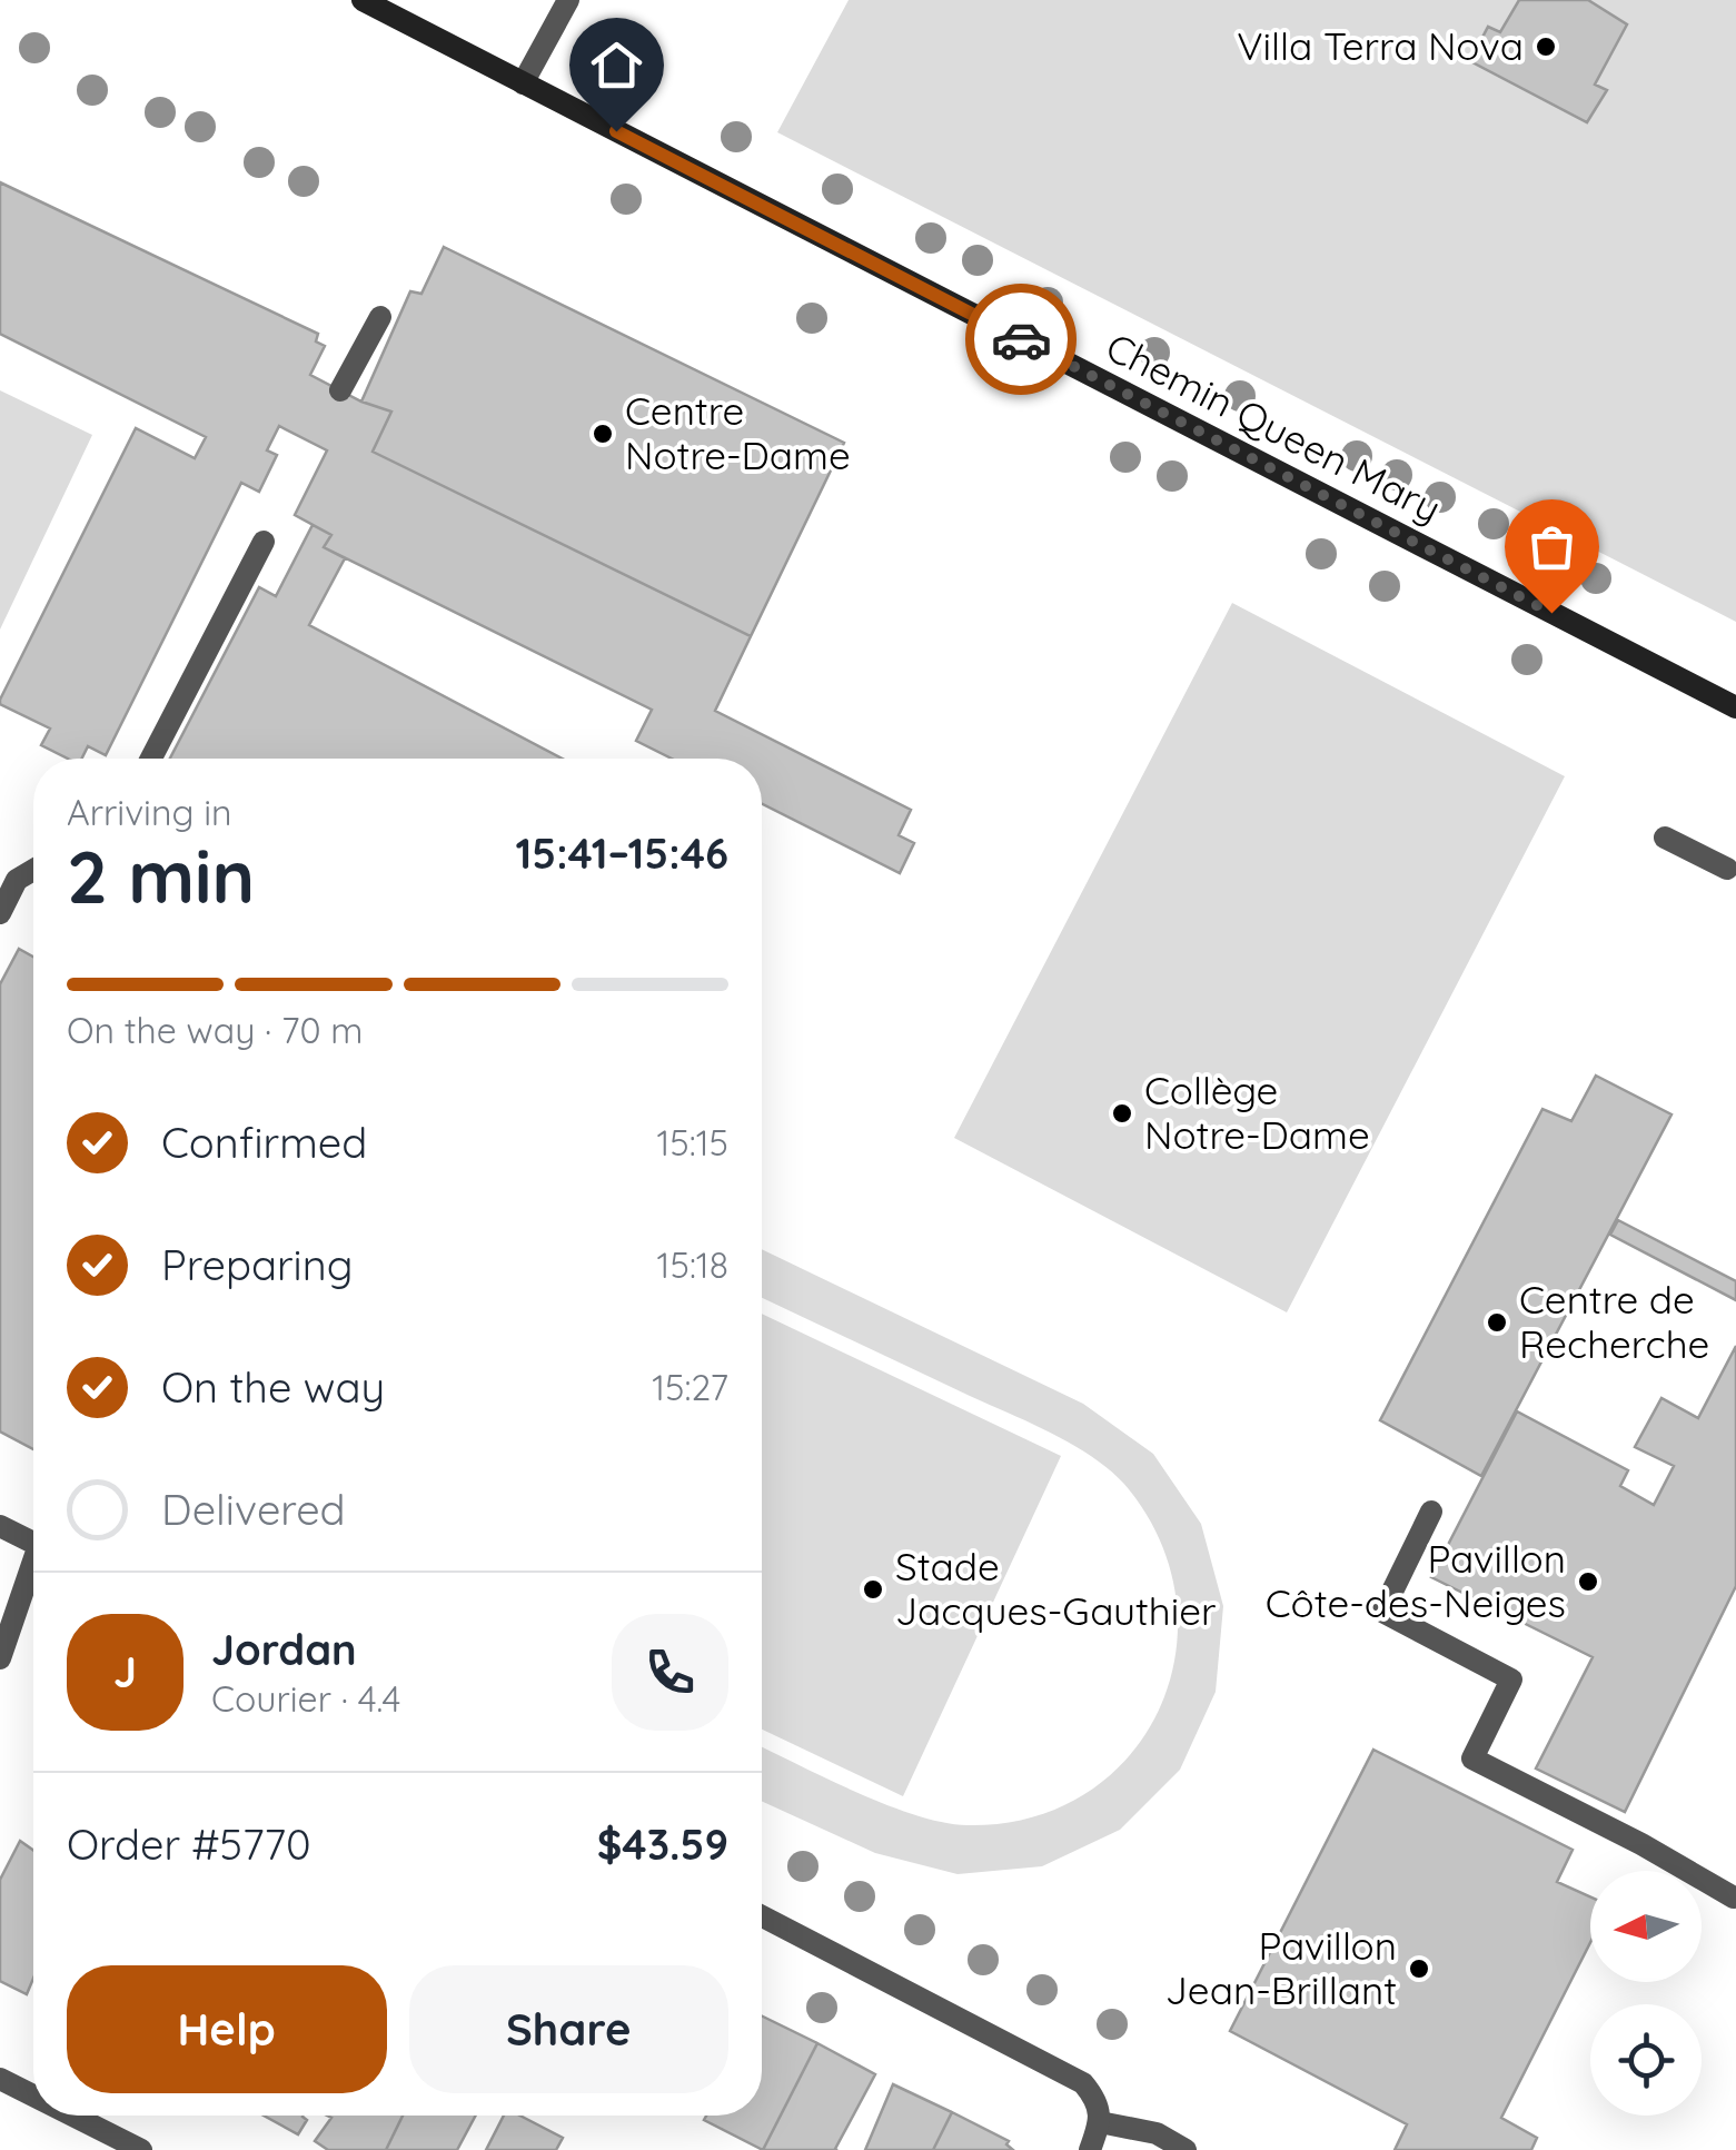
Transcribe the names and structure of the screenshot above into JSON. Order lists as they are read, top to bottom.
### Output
{
  "streets": {
    "street": ["Chemin Queen Mary"]
  },
  "places": [
    "Villa Terra Nova",
    "Centre Notre-Dame",
    "Collège Notre-Dame",
    "Centre de Recherche",
    "Pavillon Côte-des-Neiges",
    "Stade Jacques-Gauthier",
    "Pavillon Jean-Brillant"
  ],
  "north": "left",
  "page": {
    "heading": ["2 min", "Arriving in", "15:41–15:46"],
    "panel": [
      "Jordan",
      "Courier · 4.4",
      "Order #5770",
      "$43.59"
    ],
    "bar": "On the way · 70 m",
    "list": [
      ["Confirmed", "15:15"],
      ["Preparing", "15:18"],
      ["On the way", "15:27"],
      "Delivered"
    ],
    "round": "J",
    "buttons": ["Help", "Share"]
  }
}
